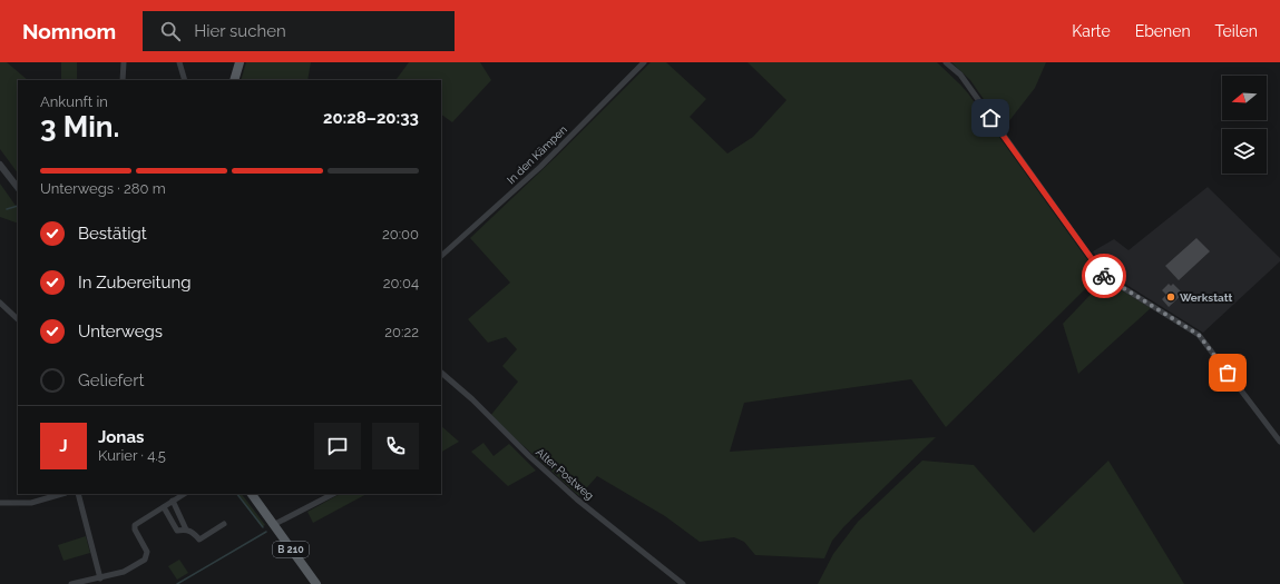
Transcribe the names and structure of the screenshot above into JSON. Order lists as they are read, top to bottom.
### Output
{
  "streets": {
    "main road": ["B 210"],
    "street": ["In den Kämpen", "Alter Postweg"]
  },
  "places": ["Werkstatt"],
  "north": "left",
  "page": {
    "header": "Nomnom",
    "search": "Hier suchen",
    "nav": ["Karte", "Ebenen", "Teilen"],
    "heading": ["3 Min.", "Ankunft in", "20:28–20:33"],
    "panel": ["Jonas", "Kurier · 4.5"],
    "bar": "Unterwegs · 280 m",
    "list": [
      ["Bestätigt", "20:00"],
      ["In Zubereitung", "20:04"],
      ["Unterwegs", "20:22"],
      "Geliefert"
    ],
    "round": "J"
  }
}
